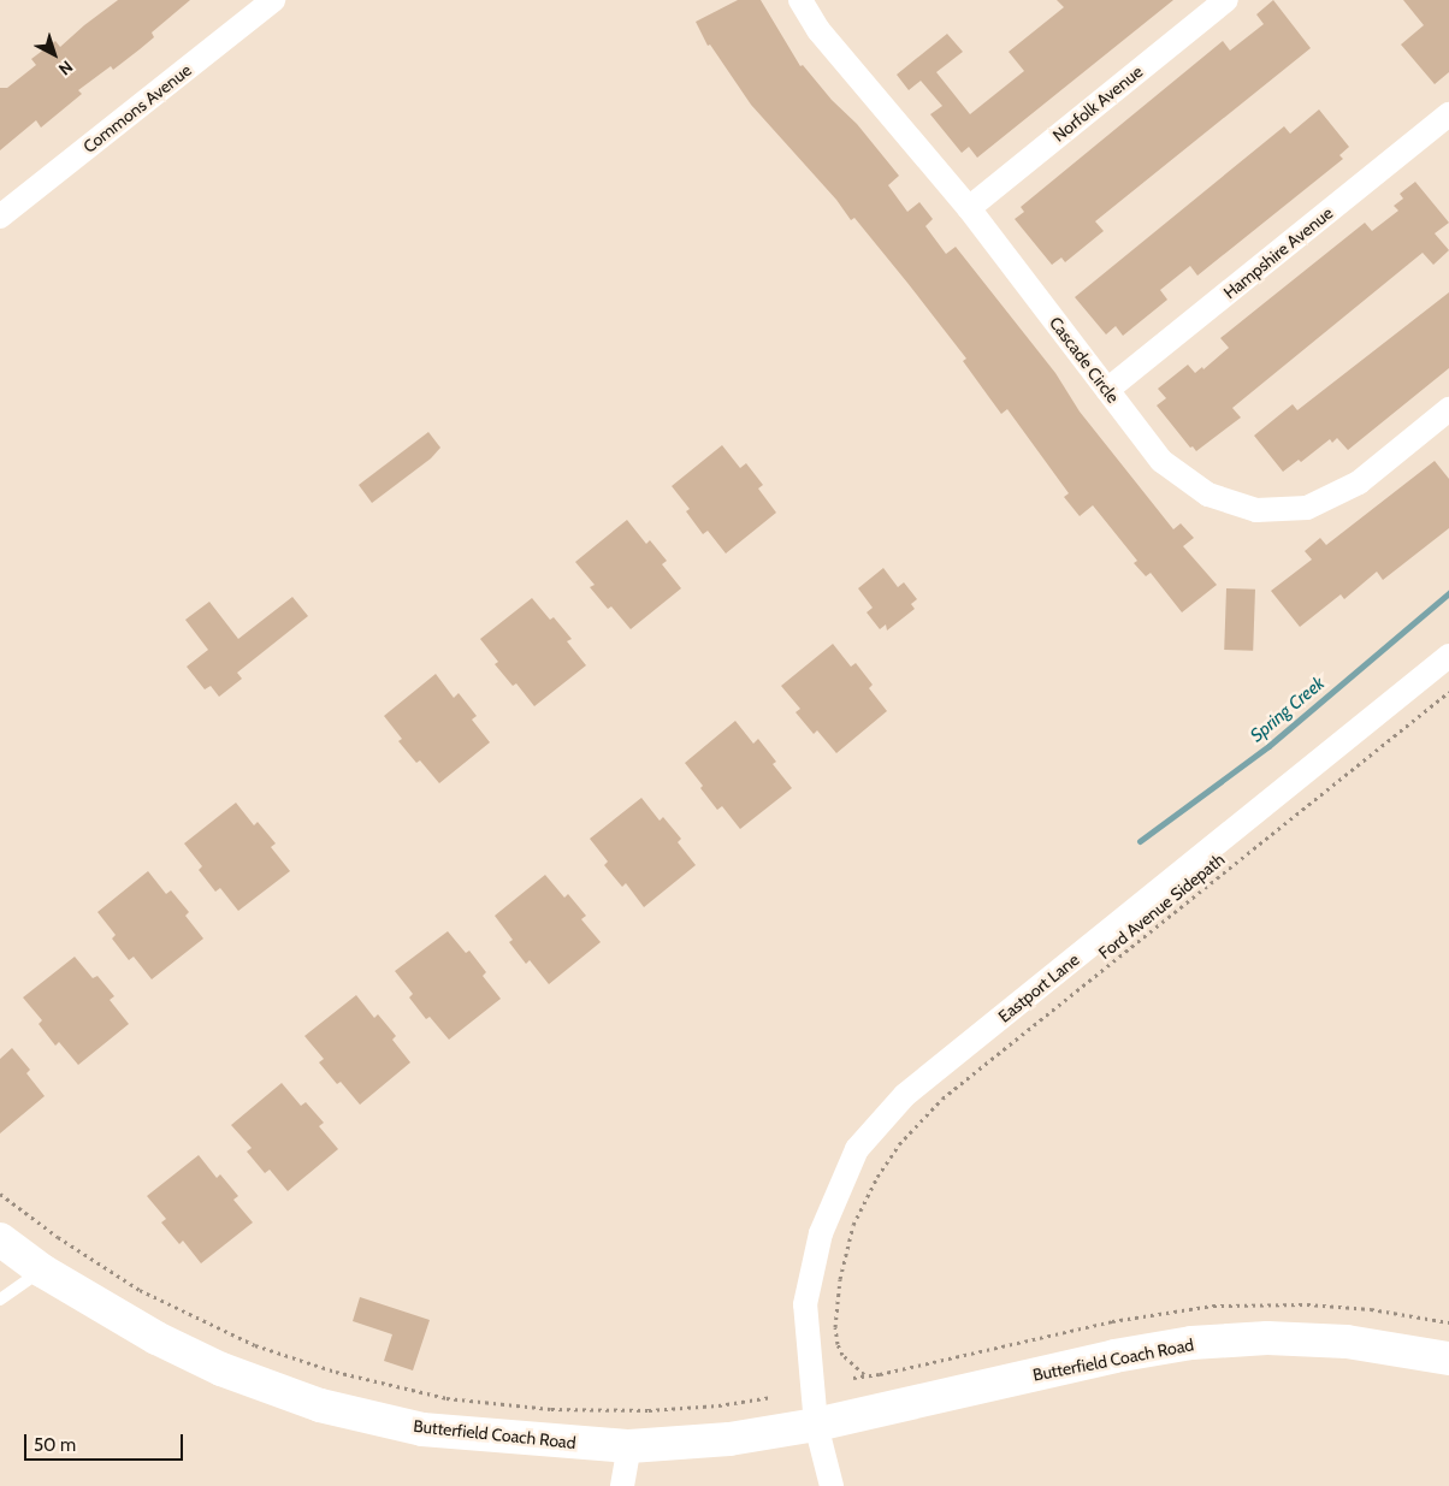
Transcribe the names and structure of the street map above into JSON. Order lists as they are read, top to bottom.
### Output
{
  "streets": {
    "main road": ["Butterfield Coach Road"],
    "street": [
      "Norfolk Avenue",
      "Commons Avenue",
      "Hampshire Avenue",
      "Cascade Circle",
      "Eastport Lane"
    ],
    "path": ["Ford Avenue Sidepath"]
  },
  "crossings": [
    ["Norfolk Avenue", "Cascade Circle"],
    ["Hampshire Avenue", "Cascade Circle"],
    ["Eastport Lane", "Butterfield Coach Road"]
  ],
  "water": ["Spring Creek"],
  "scale_bar": "50 m",
  "north": "bottom right"
}
